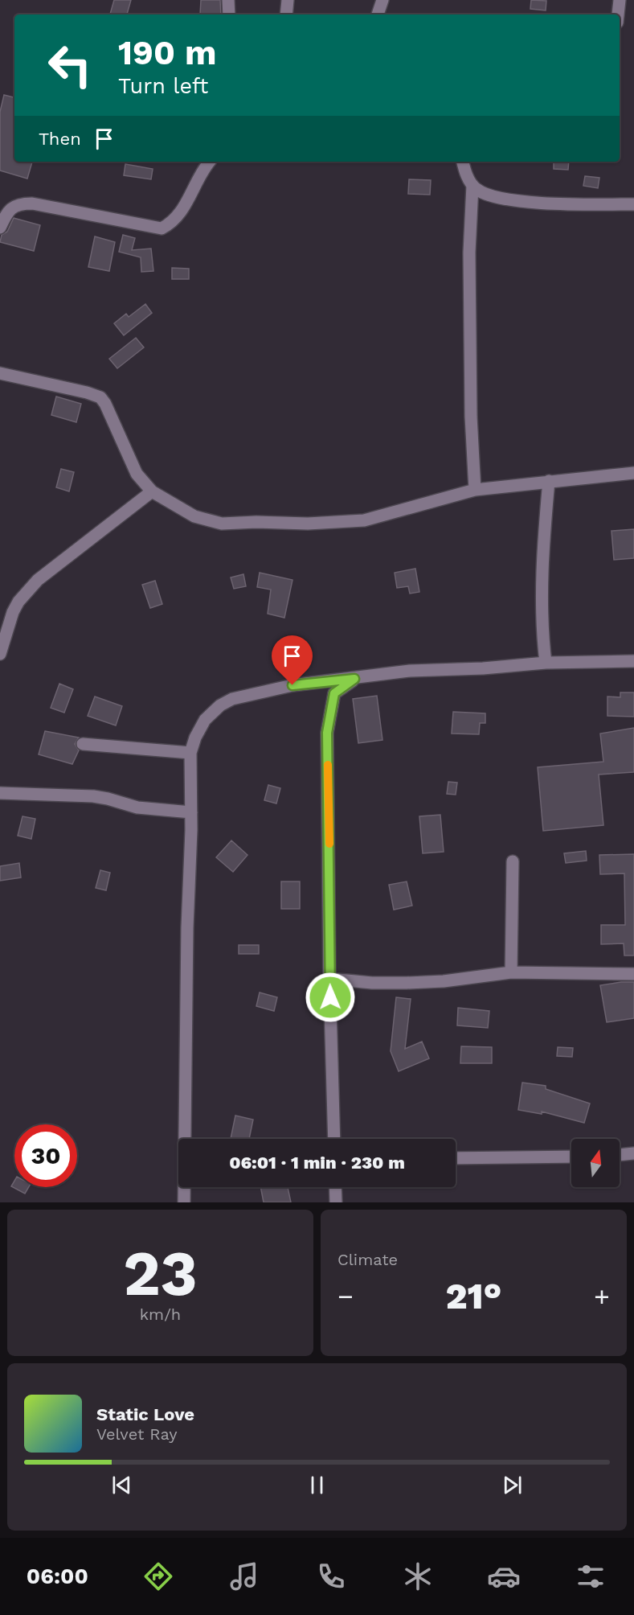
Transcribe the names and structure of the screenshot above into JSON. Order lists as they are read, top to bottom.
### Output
{
  "north": "top",
  "page": {
    "turn": ["190 m", "Turn left"],
    "then": "Then",
    "limit": "30",
    "trip": "06:01 · 1 min · 230 m",
    "tile": [
      ["23", "km/h"],
      "Climate"
    ],
    "heat": ["−", "21°", "+"],
    "song": ["Static Love", "Velvet Ray"],
    "tabs": "06:00"
  }
}
